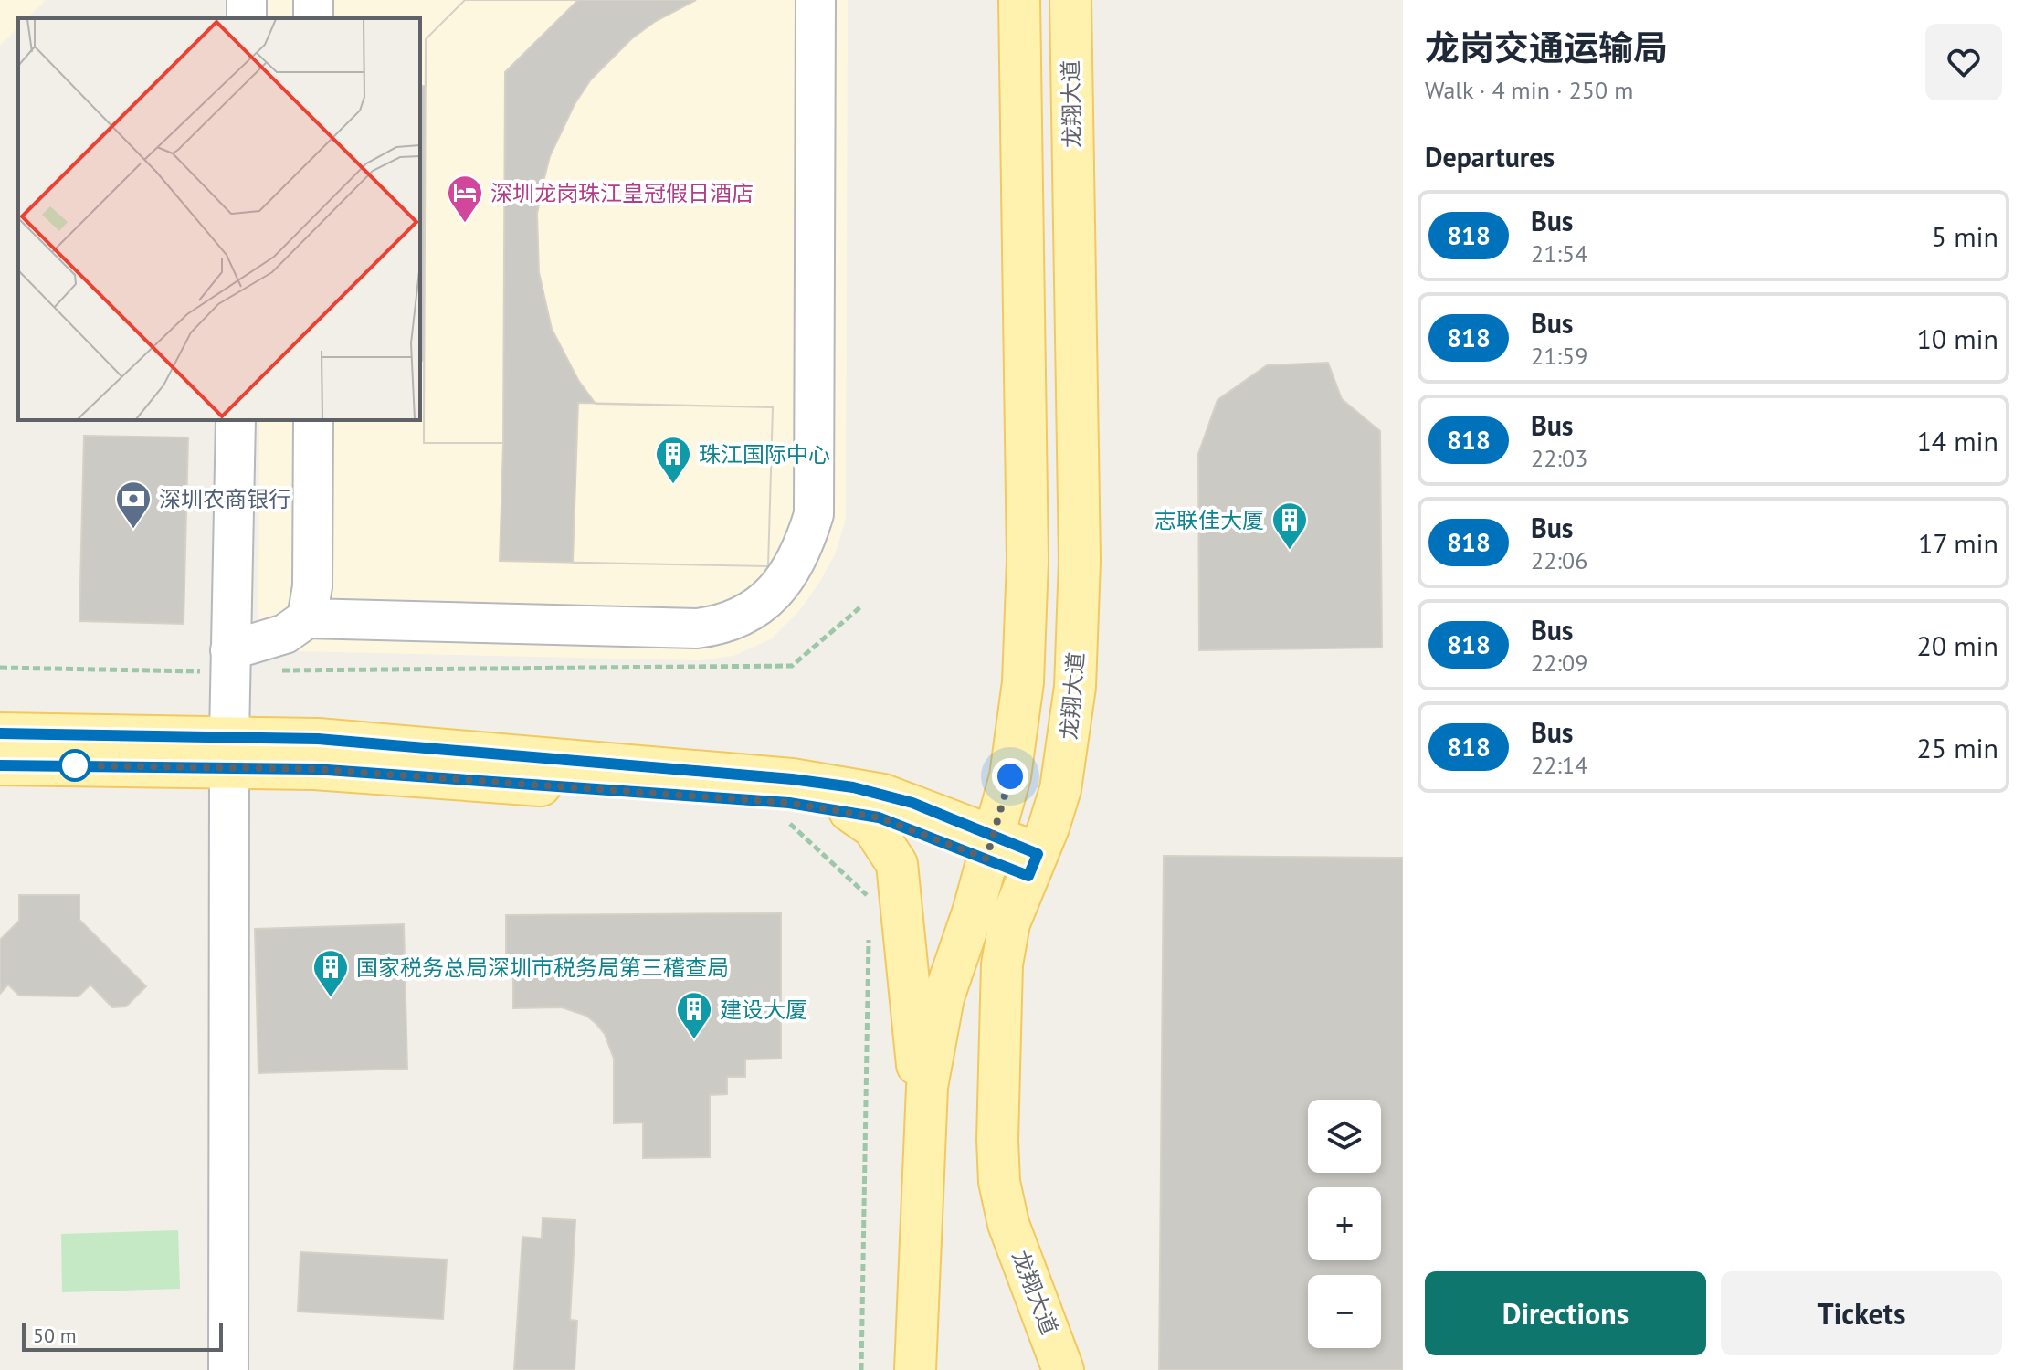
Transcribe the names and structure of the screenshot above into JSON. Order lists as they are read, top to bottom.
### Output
{
  "streets": {
    "main road": ["龙翔大道"]
  },
  "places": {
    "hotel": ["深圳龙岗珠江皇冠假日酒店"],
    "building": [
      "珠江国际中心",
      "志联佳大厦",
      "国家税务总局深圳市税务局第三稽查局",
      "建设大厦"
    ],
    "bank": ["深圳农商银行"]
  },
  "lines": ["bus line 818"],
  "scale_bar": "50 m",
  "page": {
    "heading": [
      ["龙岗交通运输局", "Walk · 4 min · 250 m"],
      "Departures"
    ],
    "list": [
      {
        "mark": "818",
        "name": "Bus",
        "note": "21:54",
        "value": "5 min"
      },
      {
        "mark": "818",
        "name": "Bus",
        "note": "21:59",
        "value": "10 min"
      },
      {
        "mark": "818",
        "name": "Bus",
        "note": "22:03",
        "value": "14 min"
      },
      {
        "mark": "818",
        "name": "Bus",
        "note": "22:06",
        "value": "17 min"
      },
      {
        "mark": "818",
        "name": "Bus",
        "note": "22:09",
        "value": "20 min"
      },
      {
        "mark": "818",
        "name": "Bus",
        "note": "22:14",
        "value": "25 min"
      }
    ],
    "map_buttons": ["+", "−"],
    "buttons": ["Directions", "Tickets"],
    "scale": "50 m"
  }
}
